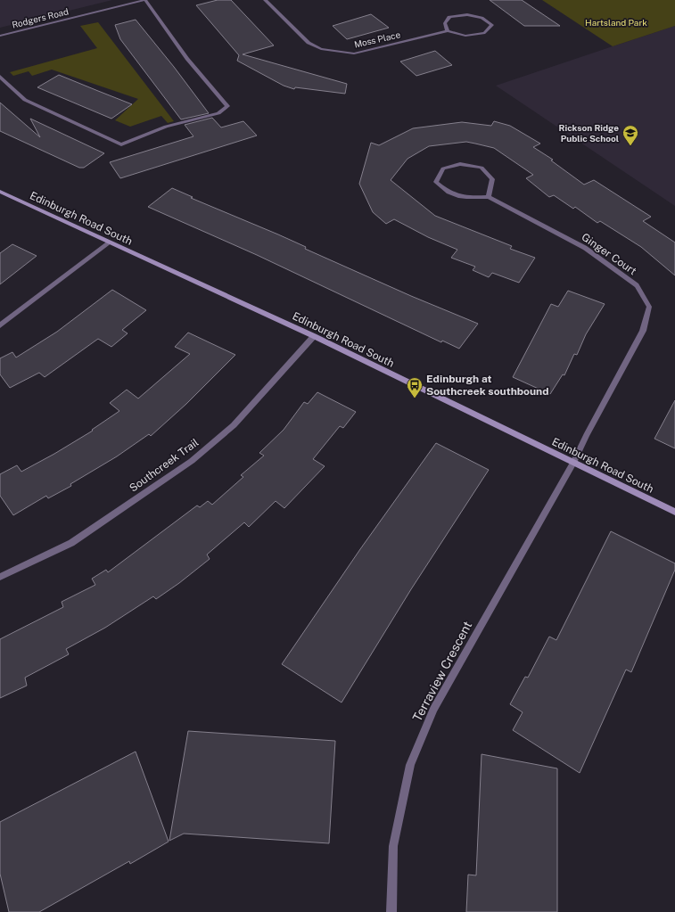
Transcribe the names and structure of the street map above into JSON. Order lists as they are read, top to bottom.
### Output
{
  "streets": {
    "main road": ["Edinburgh Road South"],
    "street": [
      "Rodgers Road",
      "Moss Place",
      "Ginger Court",
      "Southcreek Trail",
      "Terraview Crescent"
    ]
  },
  "crossings": [
    ["Edinburgh Road South", "Ginger Court"],
    ["Edinburgh Road South", "Southcreek Trail"],
    ["Edinburgh Road South", "Terraview Crescent"],
    ["Ginger Court", "Terraview Crescent"]
  ],
  "parks": ["Hartsland Park"],
  "places": {
    "school or university": ["Rickson Ridge Public School"],
    "bus stop": ["Edinburgh at Southcreek southbound"]
  }
}
